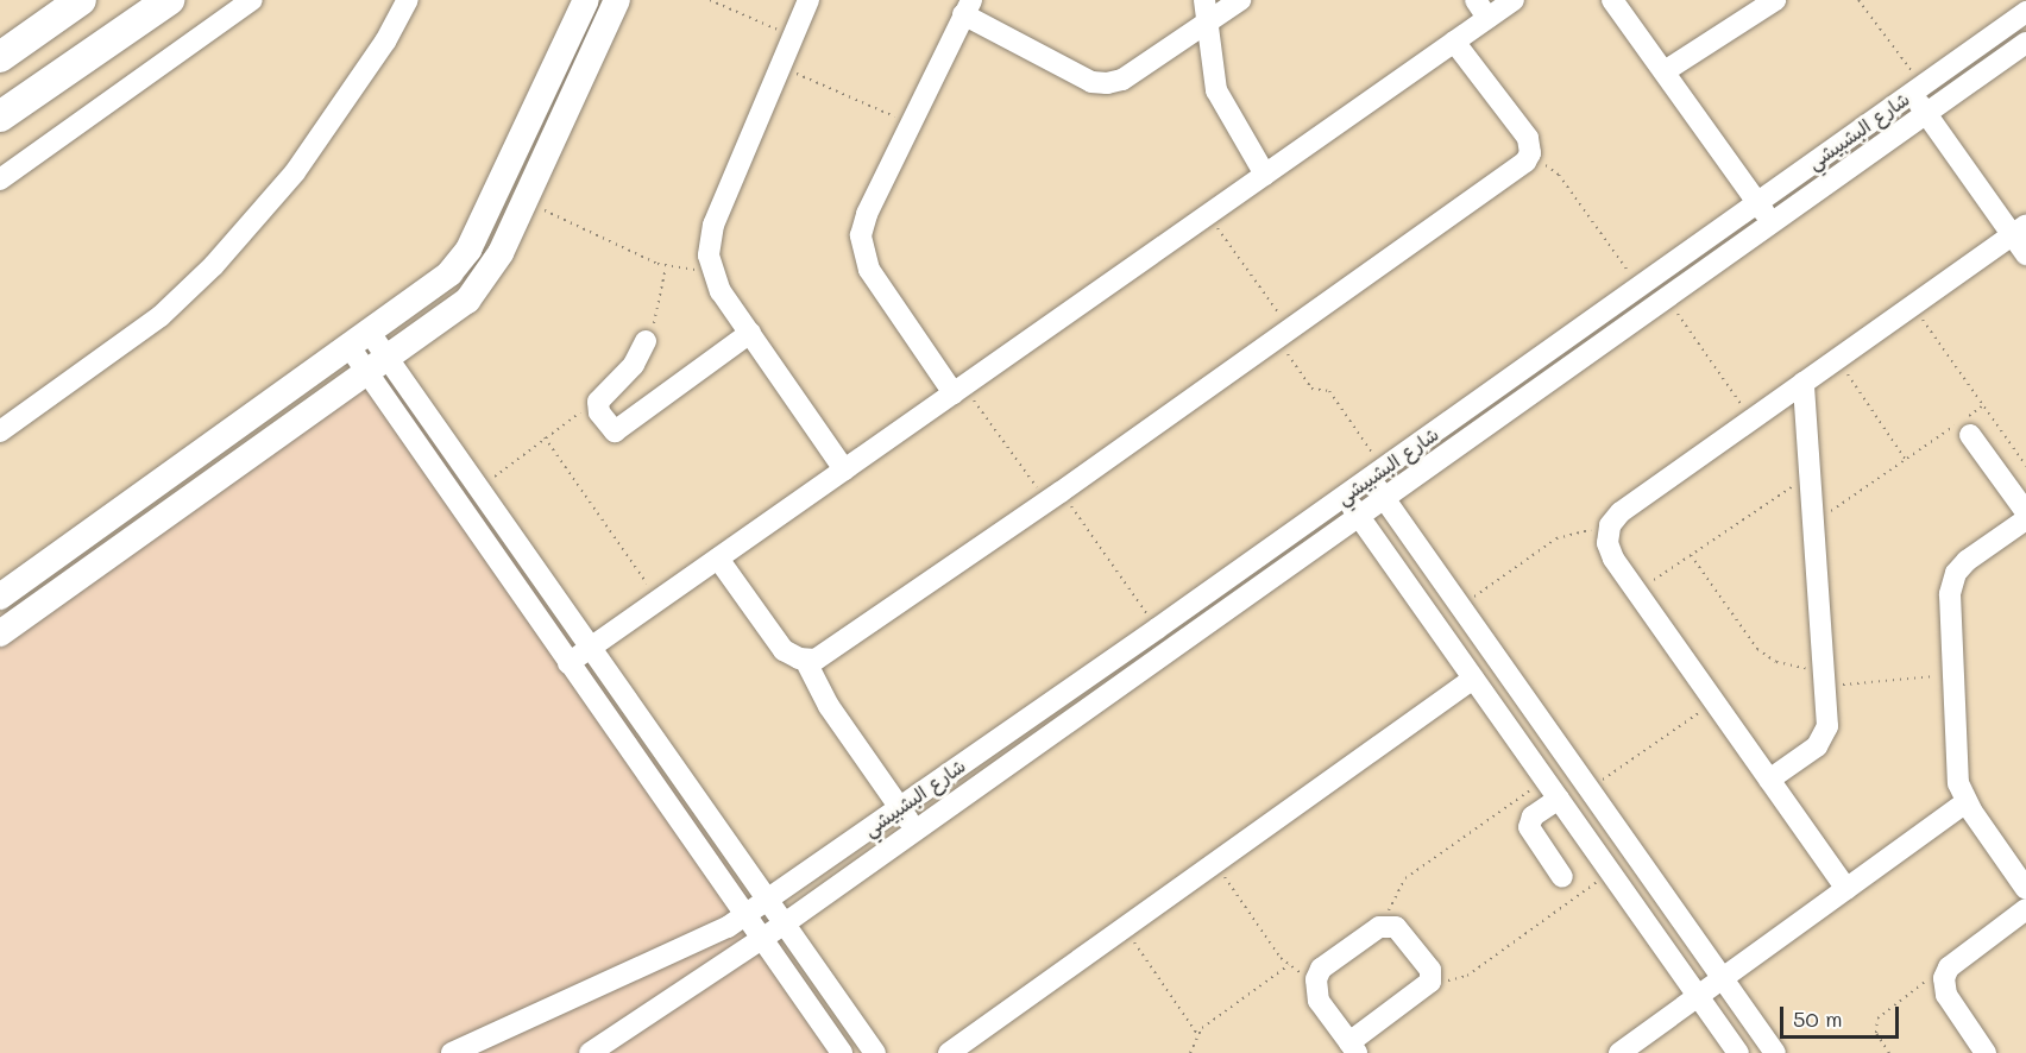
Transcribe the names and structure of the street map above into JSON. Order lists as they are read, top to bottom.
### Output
{
  "streets": {
    "street": ["شارع البشبيشي"]
  },
  "scale_bar": "50 m"
}
